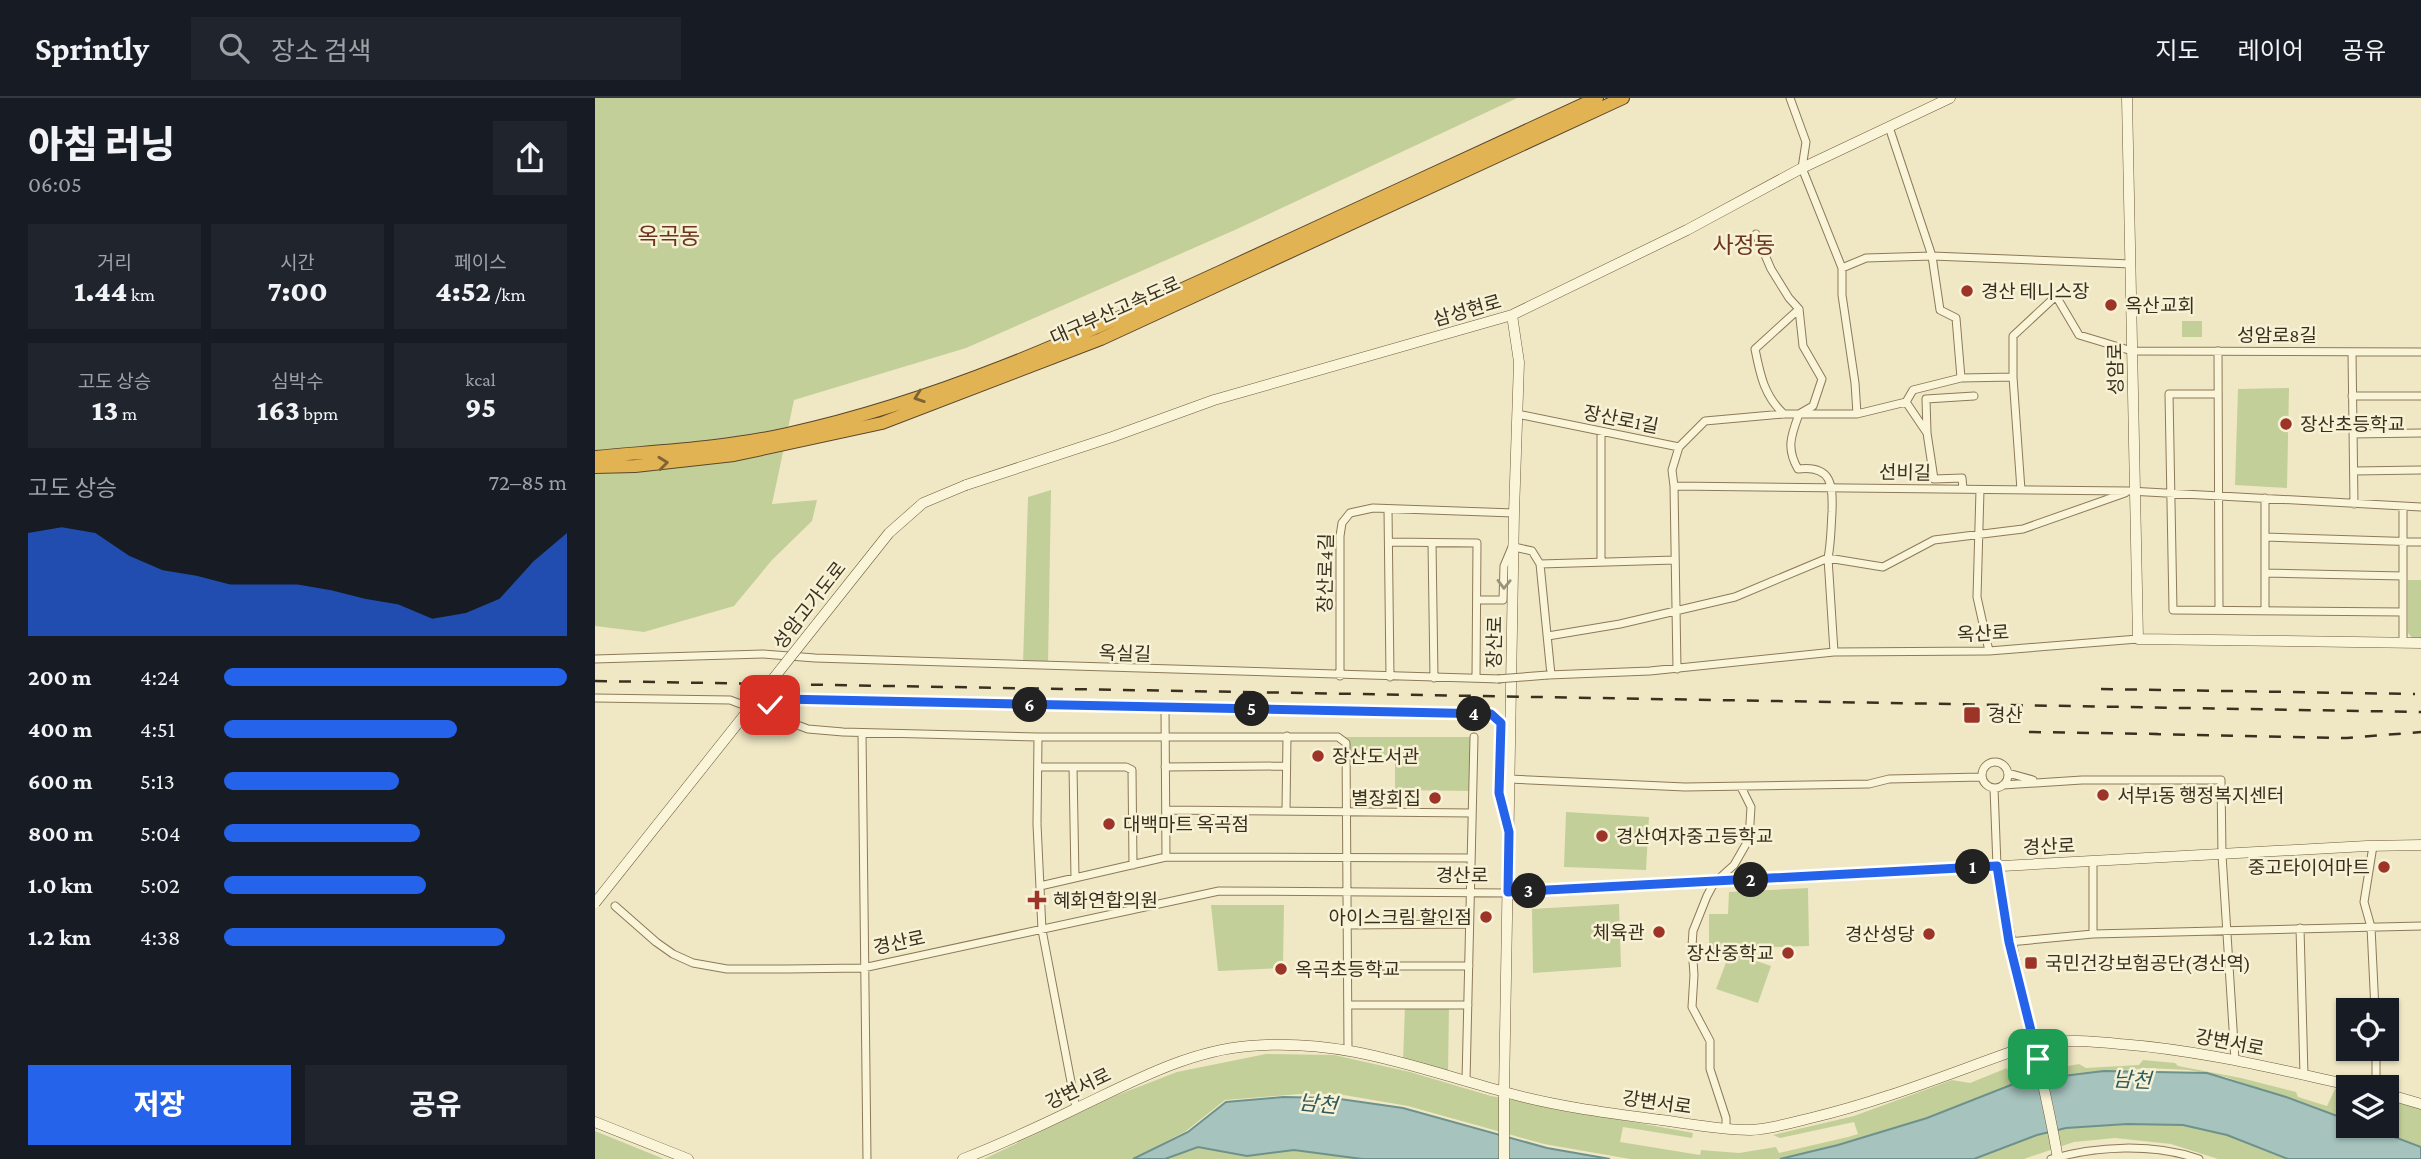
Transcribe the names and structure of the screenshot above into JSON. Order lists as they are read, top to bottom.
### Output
{
  "streets": {
    "highway": ["대구부산고속도로"],
    "street": [
      "삼성현로",
      "성암로8길",
      "성암로",
      "장산로1길",
      "선비길",
      "장산로4길",
      "성암고가도로",
      "옥산로",
      "장산로",
      "옥실길",
      "경산로",
      "강변서로"
    ]
  },
  "crossings": [
    ["삼성현로", "성암고가도로"],
    ["삼성현로", "장산로"],
    ["성암로8길", "성암로"],
    ["성암로", "선비길"],
    ["성암로", "옥산로"],
    ["장산로1길", "선비길"],
    ["장산로1길", "옥산로"],
    ["장산로1길", "장산로"],
    ["장산로4길", "장산로"],
    ["장산로4길", "옥실길"],
    ["옥산로", "옥실길"],
    ["장산로", "경산로"],
    ["장산로", "강변서로"]
  ],
  "districts": ["옥곡동", "사정동"],
  "water": ["남천"],
  "places": {
    "other": [
      "경산 테니스장",
      "옥산교회",
      "장산초등학교",
      "장산도서관",
      "서부1동 행정복지센터",
      "별장회집",
      "대백마트 옥곡점",
      "경산여자중고등학교",
      "중고타이어마트",
      "아이스크림 할인점",
      "체육관",
      "경산성당",
      "장산중학교",
      "옥곡초등학교"
    ],
    "transit": ["경산", "국민건강보험공단(경산역)"],
    "health": ["혜화연합의원"]
  },
  "page": {
    "header": "Sprintly",
    "search": "장소 검색",
    "nav": ["지도", "레이어", "공유"],
    "heading": ["아침 러닝", "06:05"],
    "stats": [
      ["거리", "1.44 km"],
      ["시간", "7:00"],
      ["페이스", "4:52 /km"],
      ["고도 상승", "13 m"],
      ["심박수", "163 bpm"],
      ["kcal", "95"]
    ],
    "chart": ["고도 상승", "72–85 m"],
    "list": [
      {
        "name": "200 m",
        "note": "4:24"
      },
      {
        "name": "400 m",
        "note": "4:51"
      },
      {
        "name": "600 m",
        "note": "5:13"
      },
      {
        "name": "800 m",
        "note": "5:04"
      },
      {
        "name": "1.0 km",
        "note": "5:02"
      },
      {
        "name": "1.2 km",
        "note": "4:38"
      }
    ],
    "pins": [
      "6",
      "5",
      "4",
      "1",
      "2",
      "3"
    ],
    "buttons": ["저장", "공유"]
  }
}
